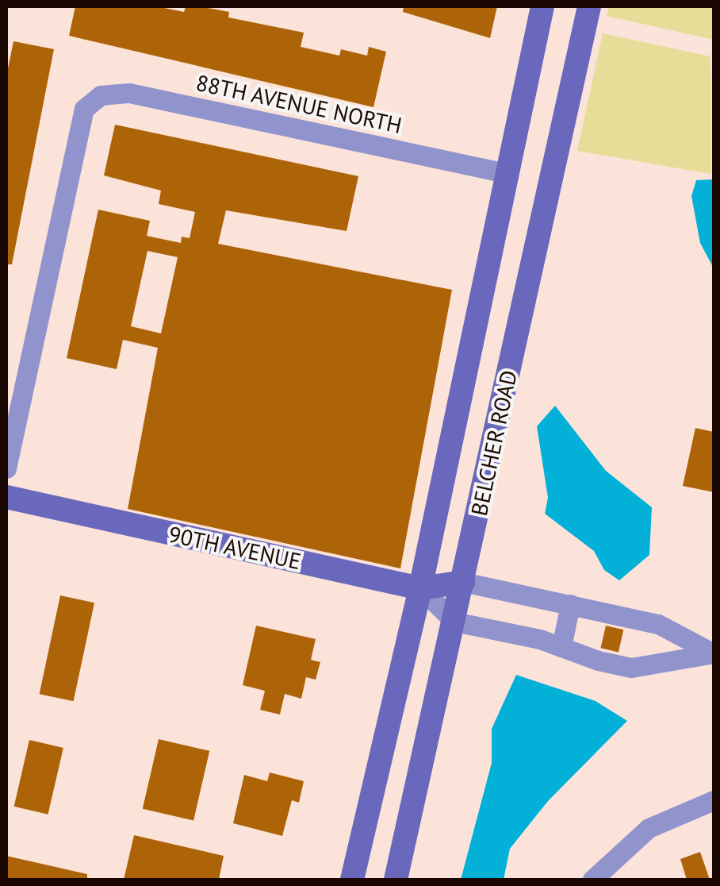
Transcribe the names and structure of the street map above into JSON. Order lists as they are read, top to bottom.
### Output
{
  "streets": {
    "main road": ["BELCHER ROAD", "90TH AVENUE"],
    "street": ["88TH AVENUE NORTH"]
  },
  "crossings": [
    ["88TH AVENUE NORTH", "BELCHER ROAD"],
    ["BELCHER ROAD", "90TH AVENUE"]
  ]
}
